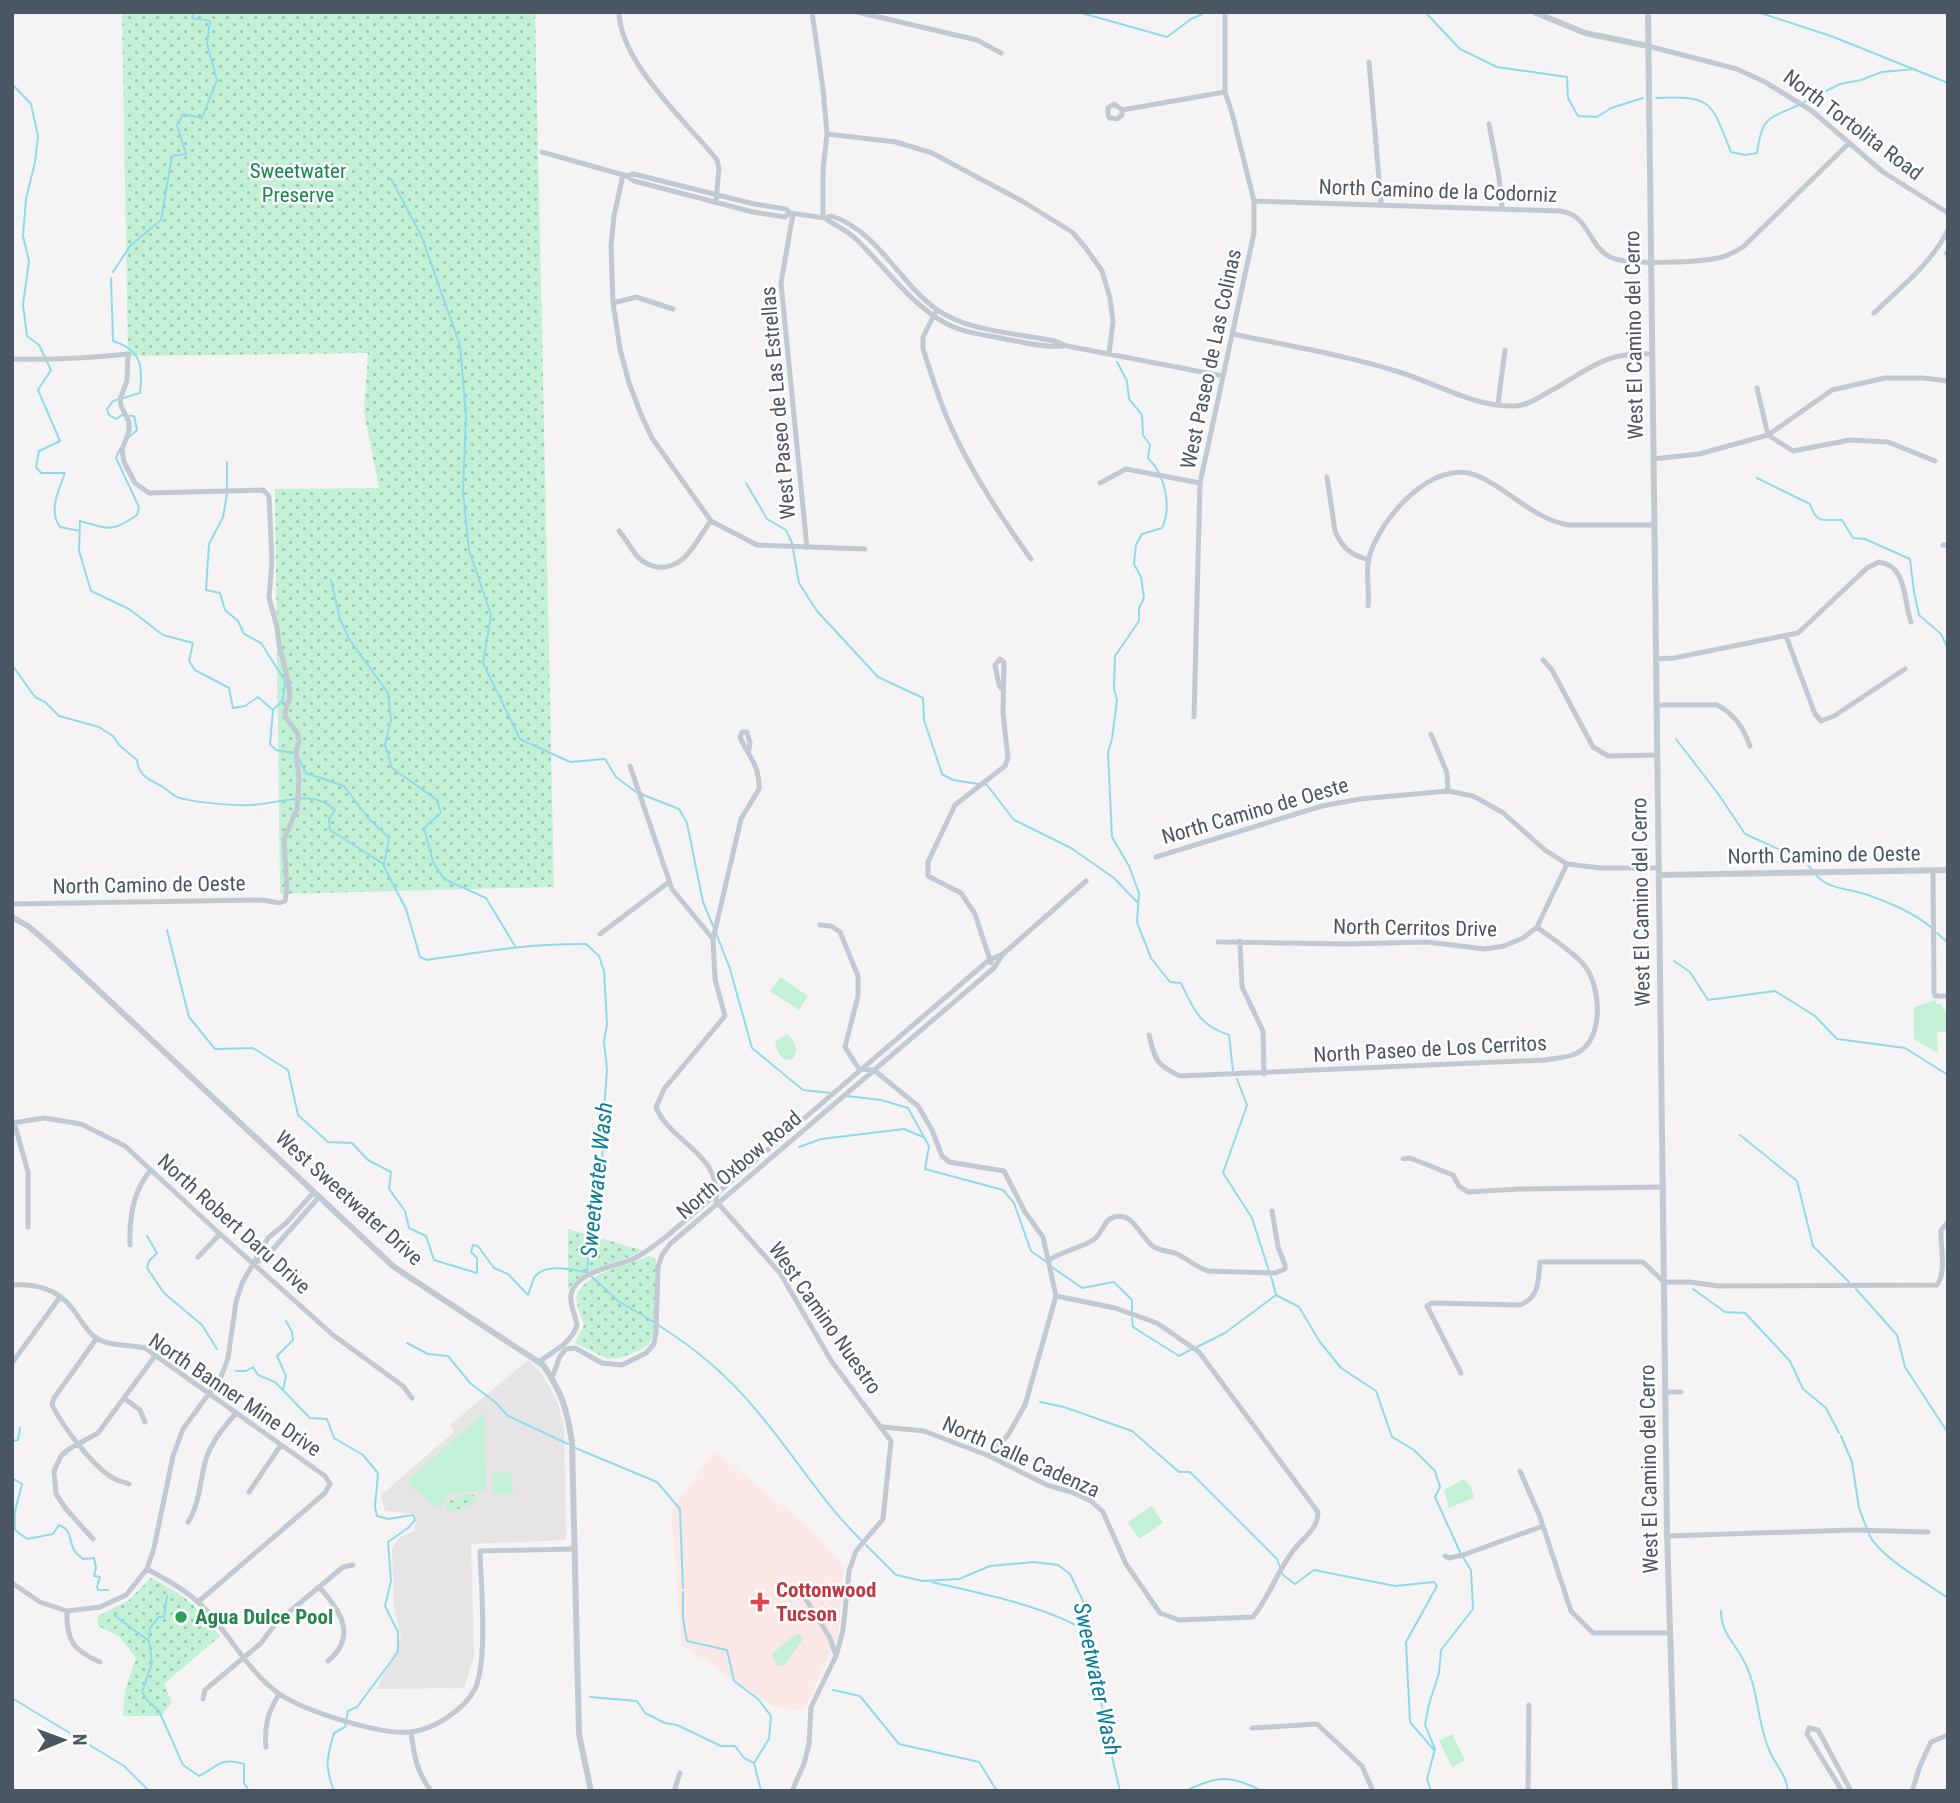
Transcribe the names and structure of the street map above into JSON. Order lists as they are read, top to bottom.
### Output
{
  "streets": {
    "street": [
      "North Tortolita Road",
      "North Camino de la Codorniz",
      "West El Camino del Cerro",
      "West Paseo de Las Colinas",
      "West Paseo de Las Estrellas",
      "North Camino de Oeste",
      "North Cerritos Drive",
      "North Paseo de Los Cerritos",
      "North Oxbow Road",
      "West Sweetwater Drive",
      "North Robert Daru Drive",
      "West Camino Nuestro",
      "North Banner Mine Drive",
      "North Calle Cadenza"
    ]
  },
  "crossings": [
    ["North Tortolita Road", "North Camino de la Codorniz"],
    ["North Tortolita Road", "West El Camino del Cerro"],
    ["North Camino de la Codorniz", "West El Camino del Cerro"],
    ["North Camino de la Codorniz", "West Paseo de Las Colinas"],
    ["West El Camino del Cerro", "North Camino de Oeste"],
    ["North Cerritos Drive", "North Paseo de Los Cerritos"],
    ["North Oxbow Road", "West Sweetwater Drive"],
    ["North Oxbow Road", "West Camino Nuestro"],
    ["West Camino Nuestro", "North Calle Cadenza"]
  ],
  "water": ["Sweetwater Wash"],
  "parks": ["Sweetwater Preserve"],
  "places": {
    "health": ["Cottonwood Tucson"],
    "other": ["Agua Dulce Pool"]
  },
  "north": "right"
}
